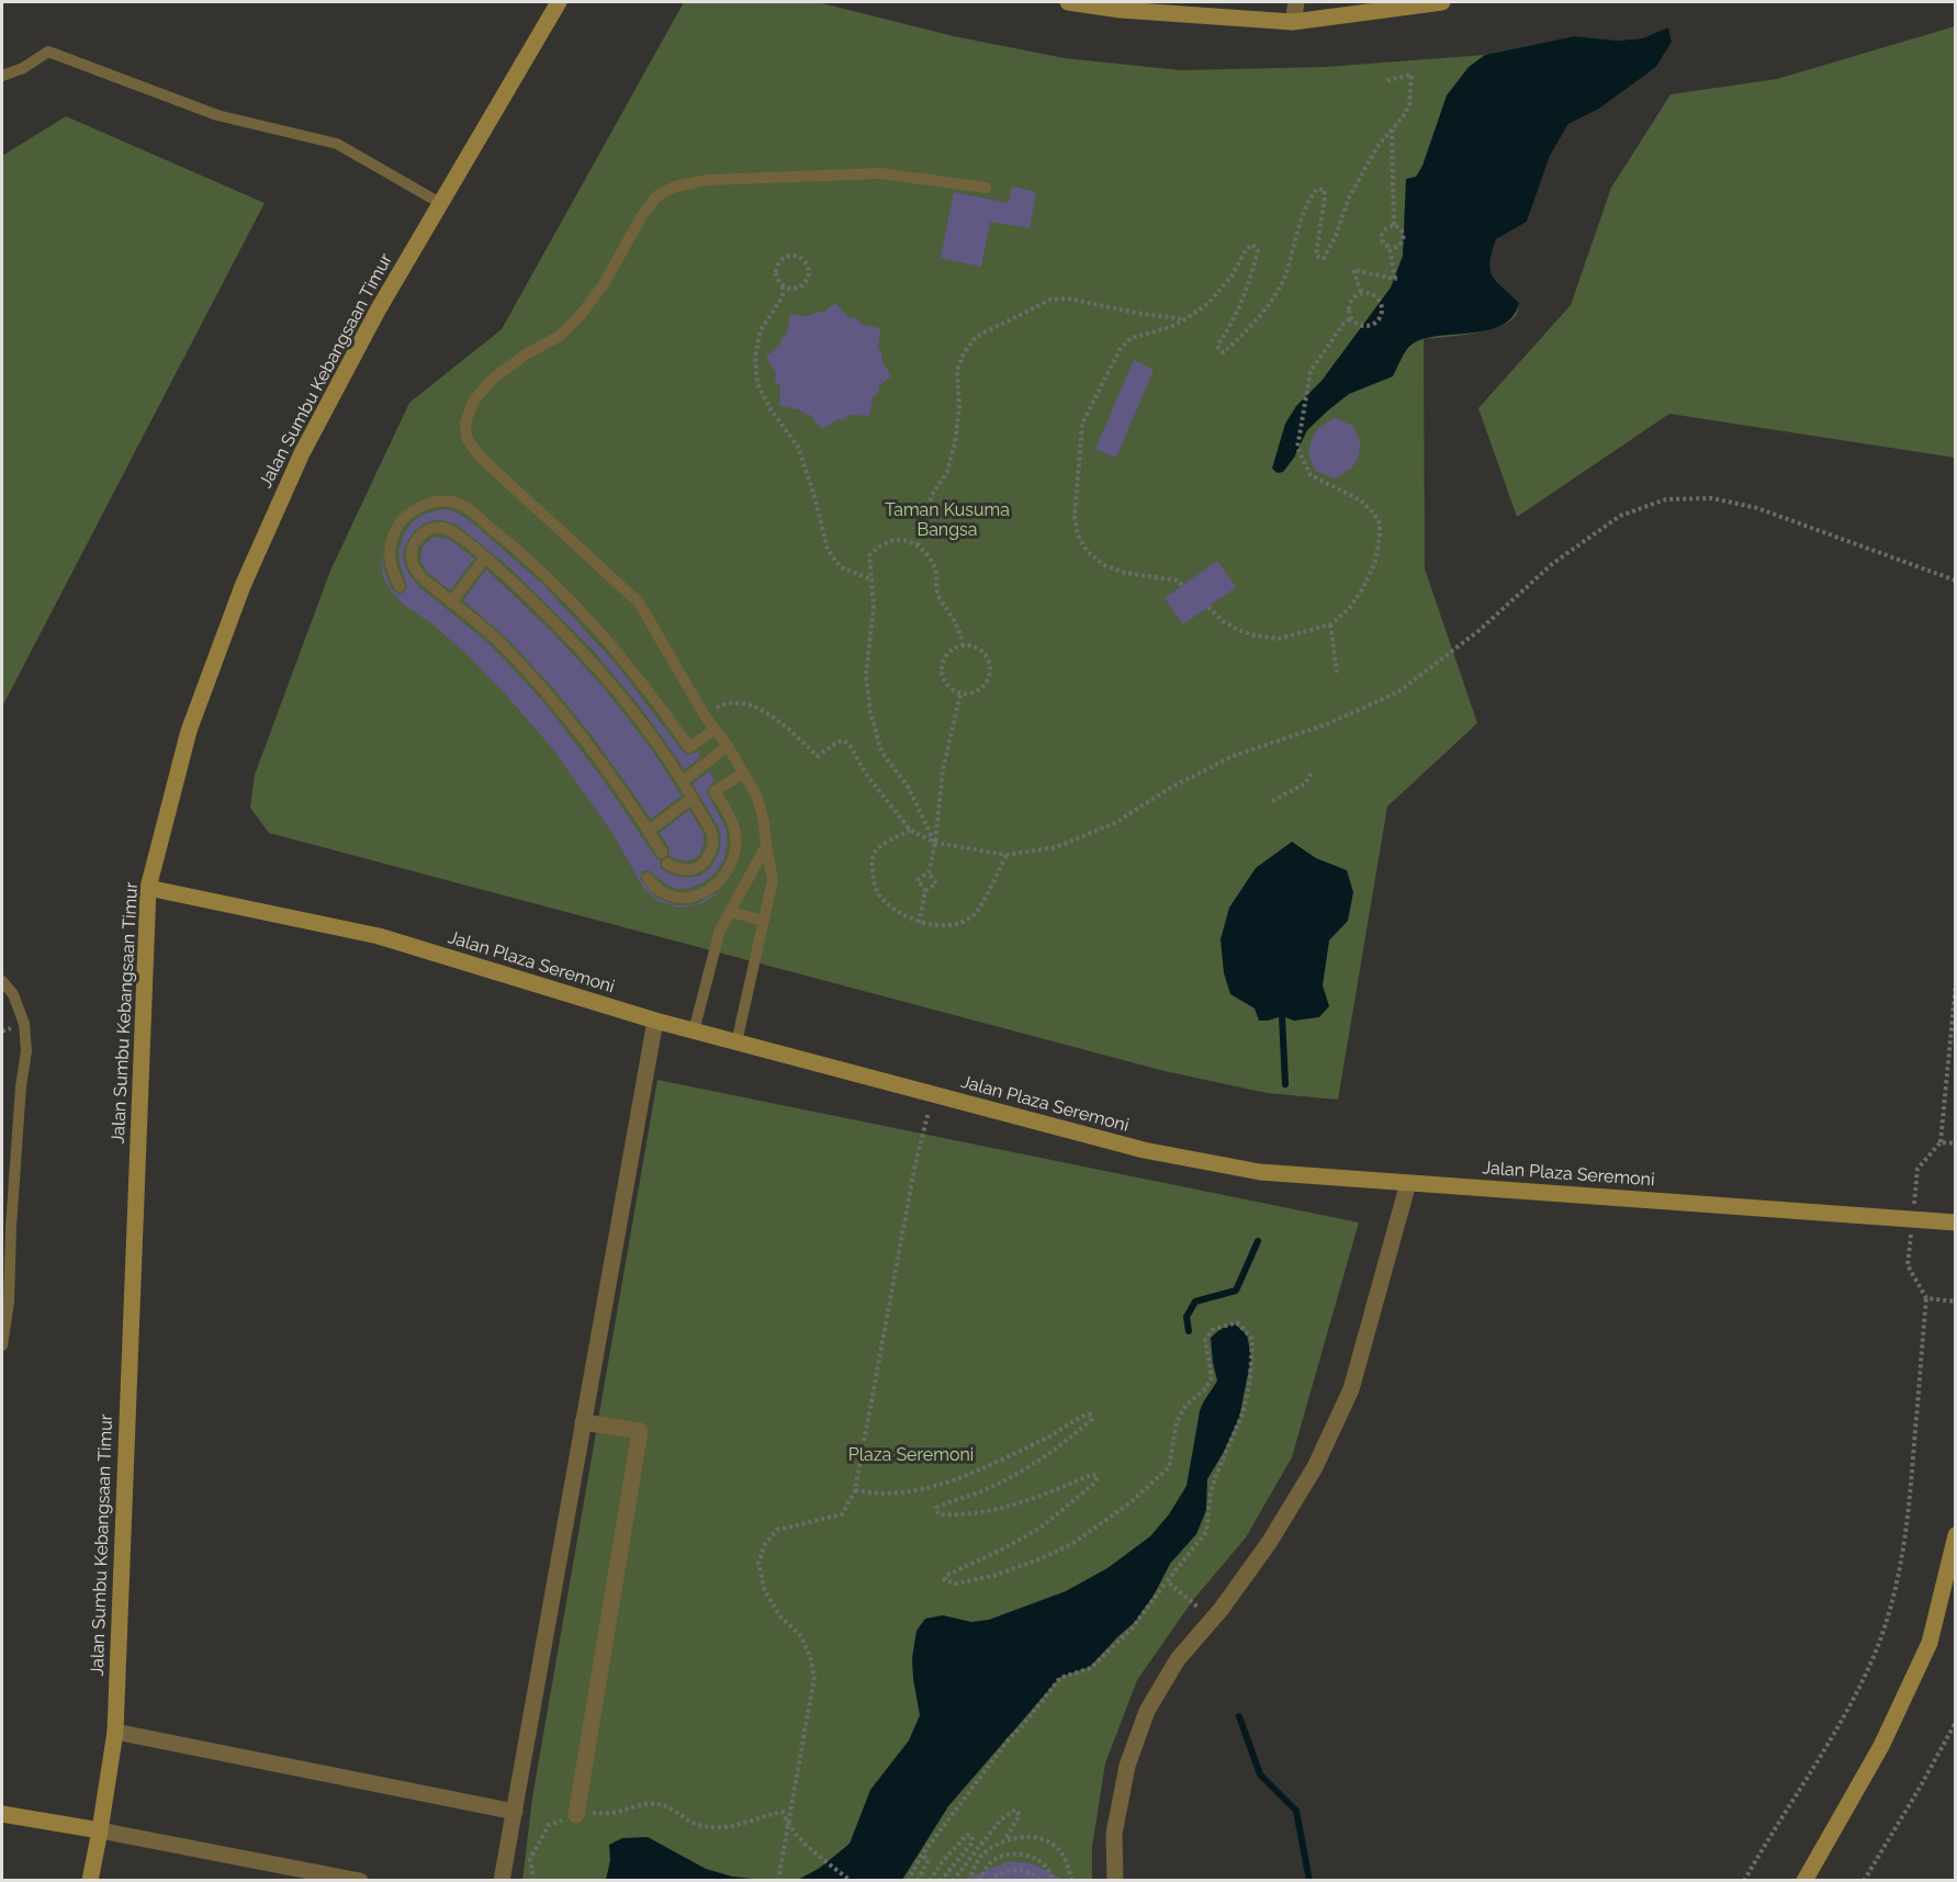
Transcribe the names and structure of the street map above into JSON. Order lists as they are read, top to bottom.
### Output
{
  "streets": {
    "street": ["Jalan Sumbu Kebangsaan Timur", "Jalan Plaza Seremoni"]
  },
  "crossings": [
    ["Jalan Sumbu Kebangsaan Timur", "Jalan Plaza Seremoni"]
  ],
  "parks": ["Taman Kusuma Bangsa", "Plaza Seremoni"]
}
